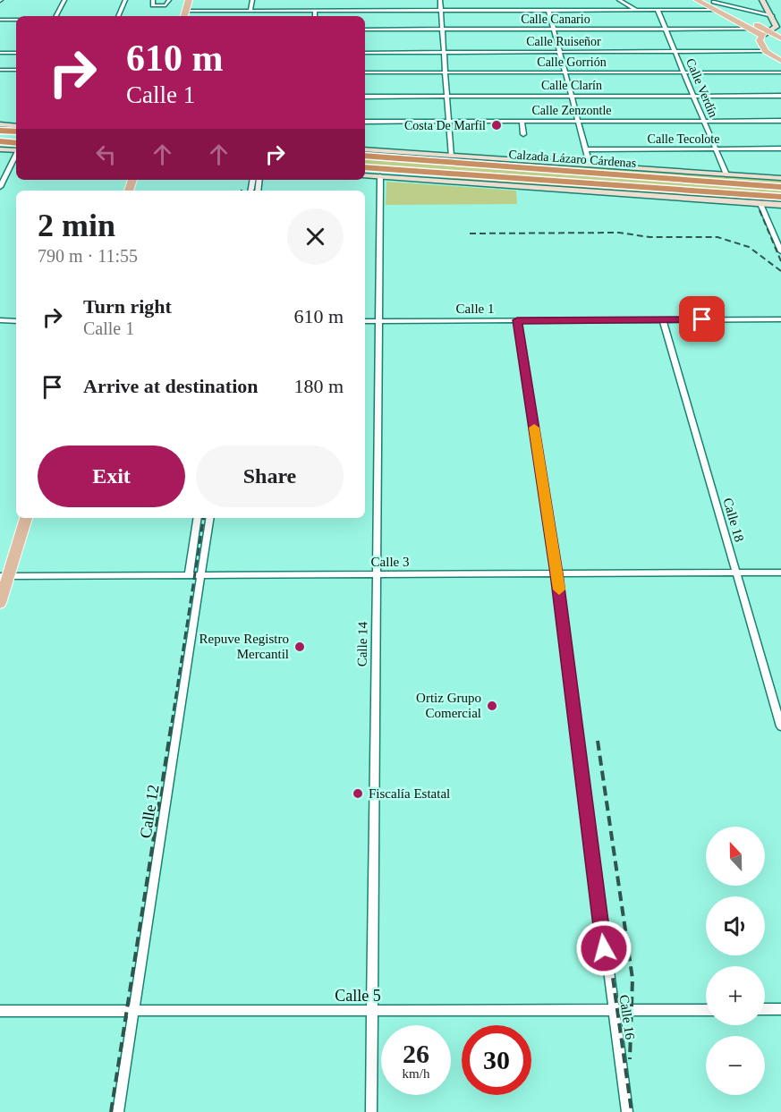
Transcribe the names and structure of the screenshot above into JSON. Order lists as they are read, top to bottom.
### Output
{
  "streets": {
    "highway": ["Calzada Lázaro Cárdenas"],
    "street": [
      "Calle Canario",
      "Calle Ruiseñor",
      "Calle Gorrión",
      "Calle Clarín",
      "Calle Verdín",
      "Calle Zenzontle",
      "Calle Tecolote",
      "Calle 1",
      "Calle 18",
      "Calle 3",
      "Calle 14",
      "Calle 12",
      "Calle 5",
      "Calle 16"
    ]
  },
  "crossings": [
    ["Calle Canario", "Calle Verdín"],
    ["Calle Ruiseñor", "Calle Verdín"],
    ["Calle Gorrión", "Calle Verdín"],
    ["Calle Clarín", "Calle Verdín"],
    ["Calle Verdín", "Calle Zenzontle"],
    ["Calle Verdín", "Calle Tecolote"],
    ["Calle Verdín", "Calzada Lázaro Cárdenas"],
    ["Calle 1", "Calle 18"],
    ["Calle 1", "Calle 14"],
    ["Calle 1", "Calle 16"],
    ["Calle 18", "Calle 3"],
    ["Calle 3", "Calle 14"],
    ["Calle 3", "Calle 12"],
    ["Calle 3", "Calle 16"],
    ["Calle 14", "Calle 5"],
    ["Calle 12", "Calle 5"],
    ["Calle 5", "Calle 16"]
  ],
  "places": [
    "Costa De Marfil",
    "Repuve Registro Mercantil",
    "Ortiz Grupo Comercial",
    "Fiscalía Estatal"
  ],
  "north": "top",
  "page": {
    "turn": ["610 m", "Calle 1"],
    "heading": ["2 min", "790 m · 11:55"],
    "list": [
      {
        "name": "Turn right",
        "note": "Calle 1",
        "value": "610 m"
      },
      {
        "name": "Arrive at destination",
        "value": "180 m"
      }
    ],
    "buttons": ["Exit", "Share"],
    "map_buttons": ["+", "−"],
    "speed": "26 km/h",
    "limit": "30"
  }
}
